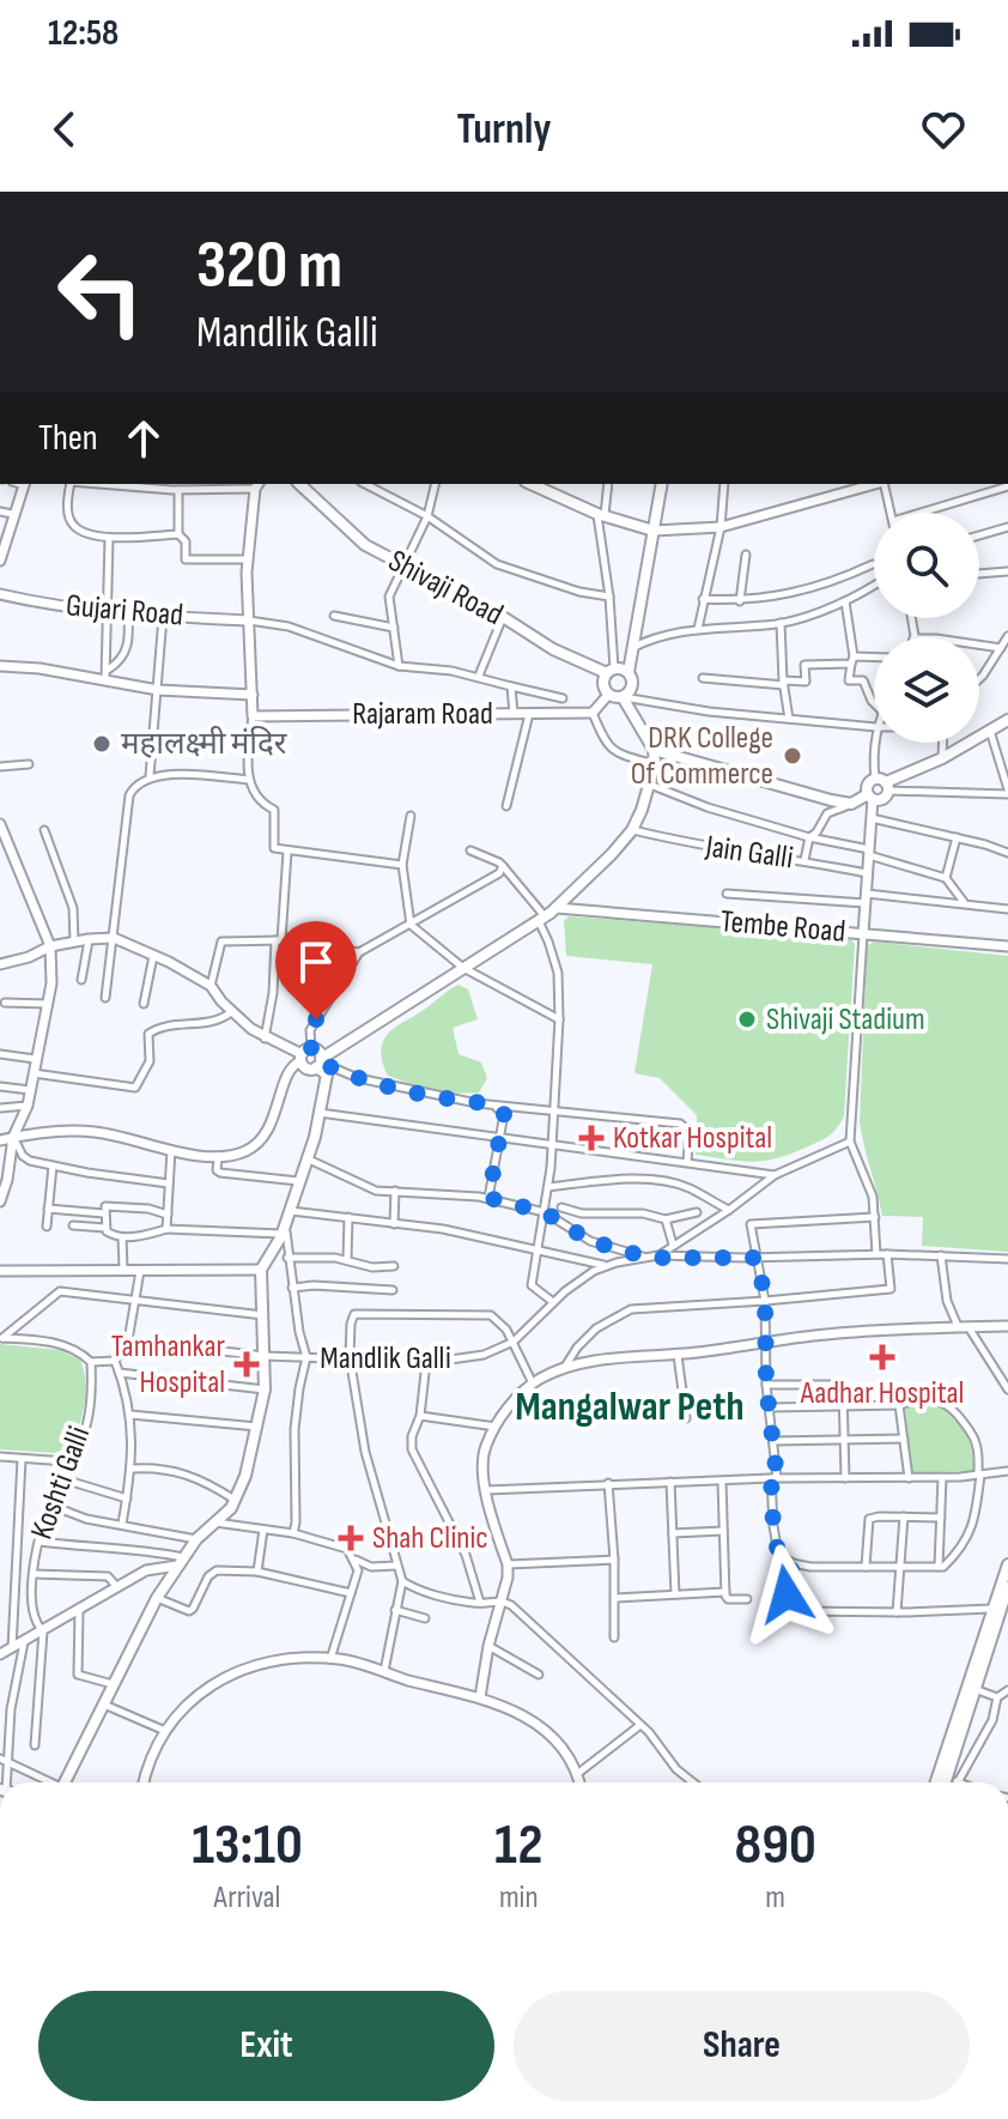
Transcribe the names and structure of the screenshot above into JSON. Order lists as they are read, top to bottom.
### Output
{
  "streets": {
    "main road": ["Shivaji Road"],
    "street": [
      "Gujari Road",
      "Rajaram Road",
      "Jain Galli",
      "Tembe Road",
      "Mandlik Galli",
      "Koshti Galli"
    ]
  },
  "districts": ["Mangalwar Peth"],
  "places": {
    "other": ["महालक्ष्मी मंदिर", "DRK College Of Commerce", "Shivaji Stadium"],
    "health": [
      "Kotkar Hospital",
      "Aadhar Hospital",
      "Tamhankar Hospital",
      "Shah Clinic"
    ]
  },
  "page": {
    "status": "12:58",
    "header": "Turnly",
    "turn": ["320 m", "Mandlik Galli"],
    "then": "Then",
    "eta": [
      "13:10",
      "Arrival",
      "12",
      "min",
      "890",
      "m"
    ],
    "buttons": ["Exit", "Share"]
  }
}
